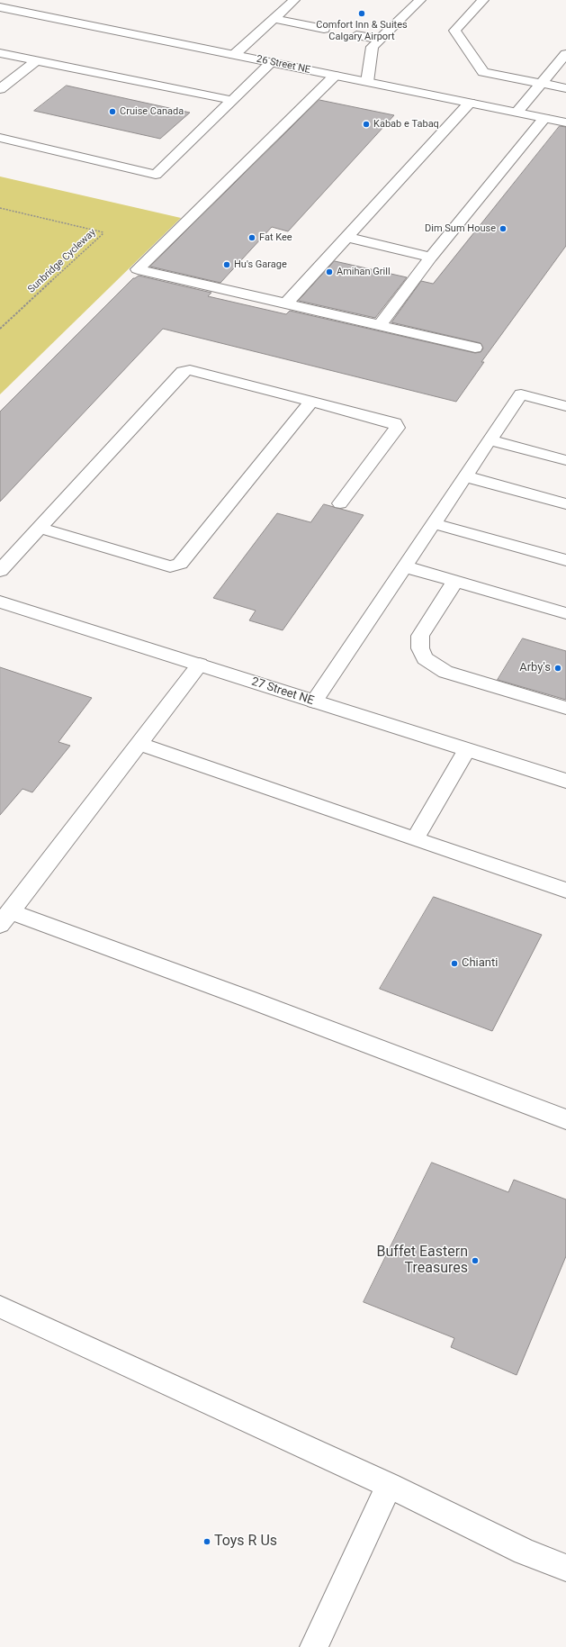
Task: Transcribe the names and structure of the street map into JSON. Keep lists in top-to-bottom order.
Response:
{
  "streets": {
    "street": ["26 Street NE", "27 Street NE"],
    "path": ["Sunbridge Cycleway"]
  },
  "places": [
    "Comfort Inn & Suites Calgary Airport",
    "Cruise Canada",
    "Kabab e Tabaq",
    "Dim Sum House",
    "Fat Kee",
    "Hu's Garage",
    "Amihan Grill",
    "Arby's",
    "Chianti",
    "Buffet Eastern Treasures",
    "Toys R Us"
  ]
}
